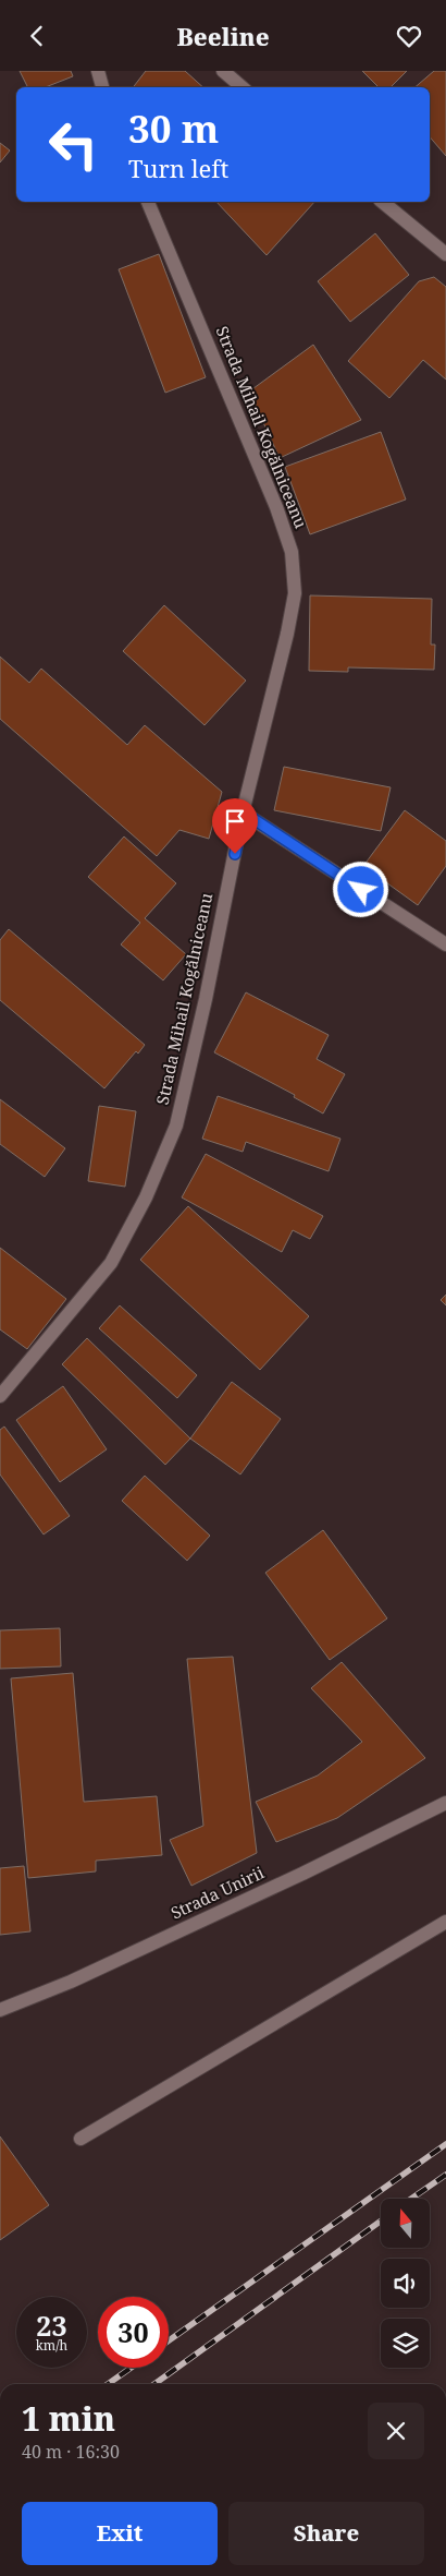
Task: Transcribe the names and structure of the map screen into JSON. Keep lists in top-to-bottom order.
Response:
{
  "streets": {
    "street": ["Strada Mihail Kogălniceanu", "Strada Unirii"]
  },
  "north": "top",
  "page": {
    "header": "Beeline",
    "turn": ["30 m", "Turn left"],
    "speed": "23 km/h",
    "limit": "30",
    "heading": ["1 min", "40 m · 16:30"],
    "buttons": ["Exit", "Share"]
  }
}
